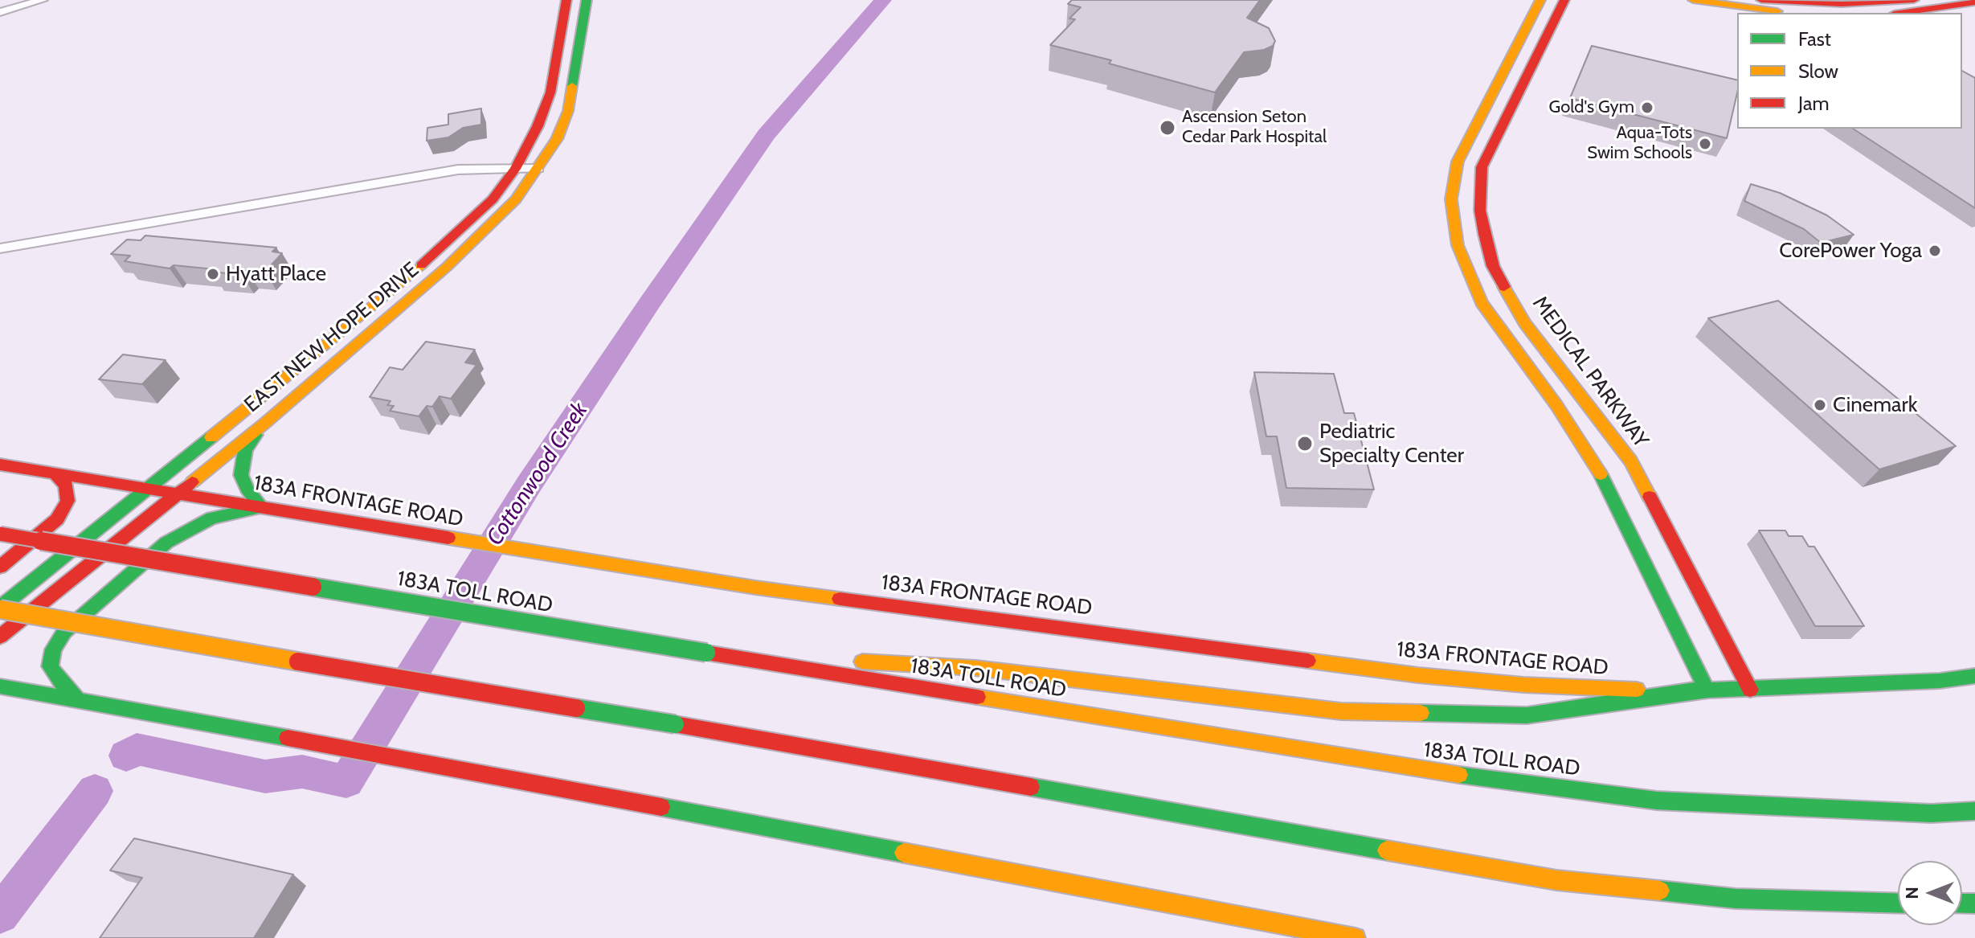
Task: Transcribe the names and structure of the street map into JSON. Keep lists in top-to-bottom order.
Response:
{
  "streets": {
    "main road": [
      "EAST NEW HOPE DRIVE",
      "MEDICAL PARKWAY",
      "183A FRONTAGE ROAD",
      "183A TOLL ROAD"
    ]
  },
  "crossings": [
    ["EAST NEW HOPE DRIVE", "183A FRONTAGE ROAD"],
    ["MEDICAL PARKWAY", "183A FRONTAGE ROAD"]
  ],
  "water": ["Cottonwood Creek"],
  "places": [
    "Gold's Gym",
    "Ascension Seton Cedar Park Hospital",
    "Aqua-Tots Swim Schools",
    "CorePower Yoga",
    "Hyatt Place",
    "Cinemark",
    "Pediatric Specialty Center"
  ],
  "legend": ["Fast", "Slow", "Jam"],
  "north": "left"
}
